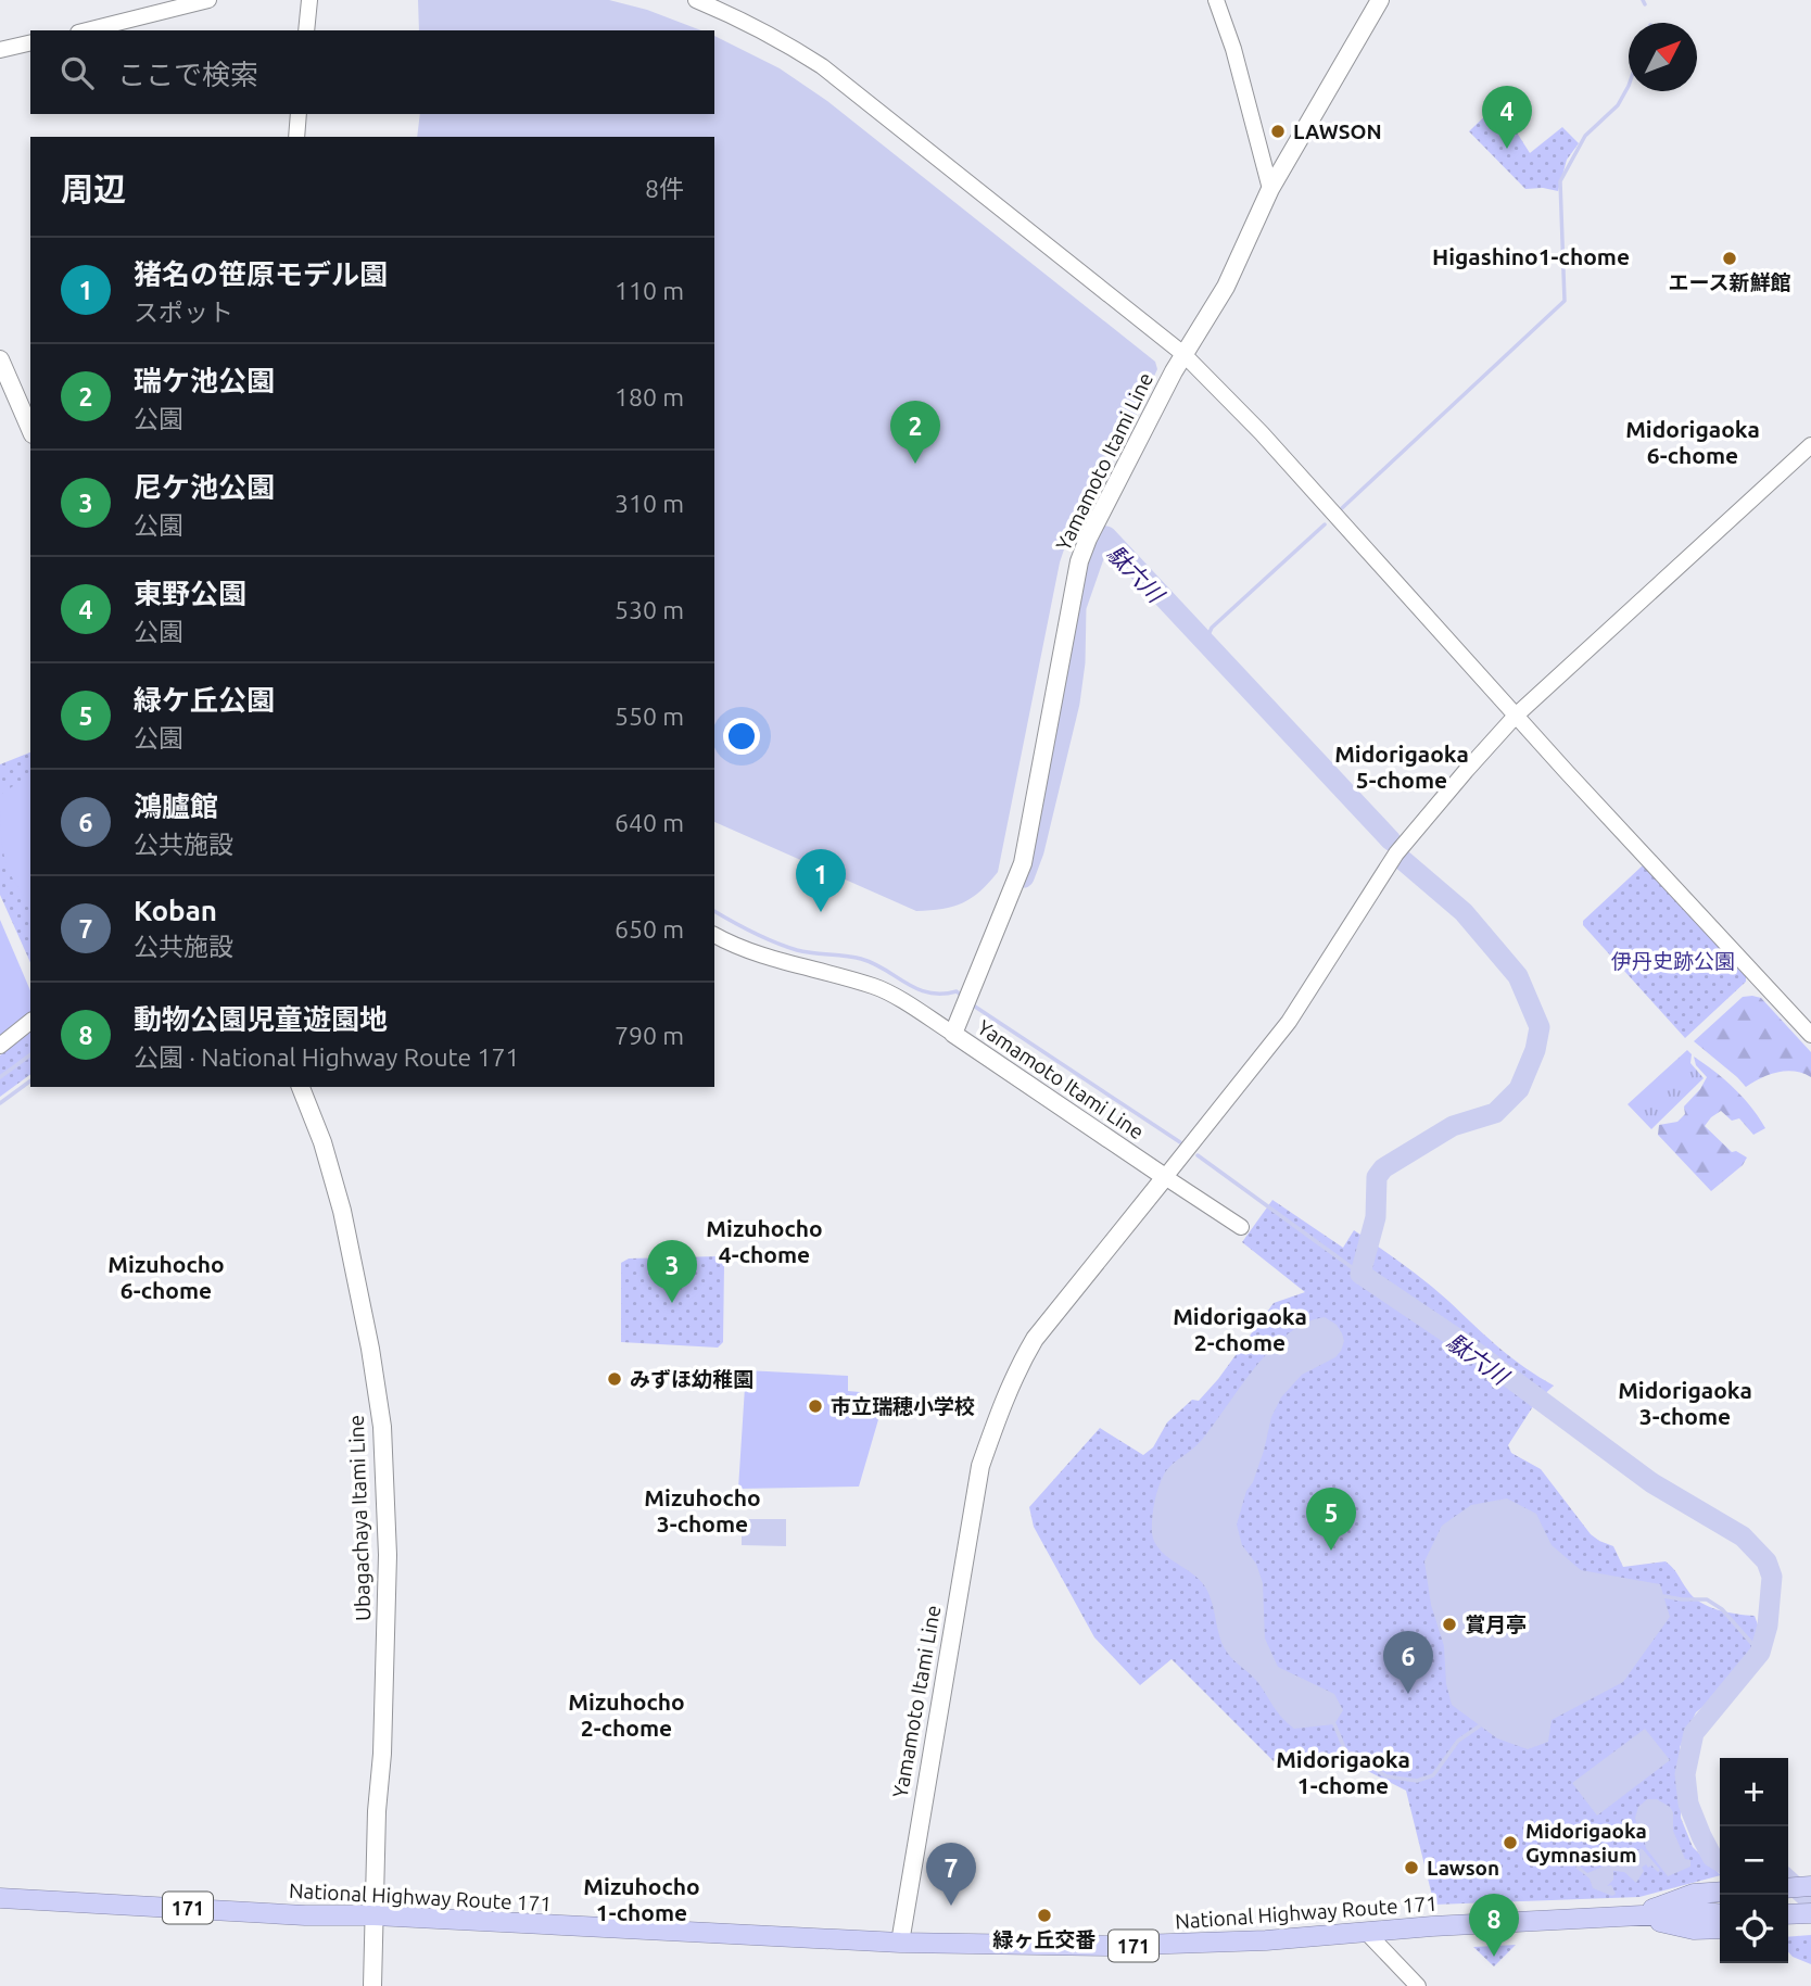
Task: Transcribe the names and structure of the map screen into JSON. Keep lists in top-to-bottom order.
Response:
{
  "streets": {
    "highway": ["National Highway Route 171", "171"],
    "main road": ["Yamamoto Itami Line", "Ubagachaya Itami Line"]
  },
  "crossings": [
    ["Yamamoto Itami Line", "National Highway Route 171"],
    ["Ubagachaya Itami Line", "National Highway Route 171"],
    ["National Highway Route 171", "171"]
  ],
  "districts": [
    "Higashino1-chome",
    "Midorigaoka 6-chome",
    "Midorigaoka 5-chome",
    "Mizuhocho 4-chome",
    "Mizuhocho 6-chome",
    "Midorigaoka 2-chome",
    "Midorigaoka 3-chome",
    "Mizuhocho 3-chome",
    "Mizuhocho 2-chome",
    "Midorigaoka 1-chome",
    "Mizuhocho 1-chome"
  ],
  "water": ["駄六川"],
  "parks": ["伊丹史跡公園"],
  "places": [
    "LAWSON",
    "エース新鮮館",
    "みずほ幼稚園",
    "市立瑞穂小学校",
    "賞月亭",
    "Midorigaoka Gymnasium",
    "Lawson",
    "緑ヶ丘交番"
  ],
  "north": "top right",
  "page": {
    "search": "ここで検索",
    "pins": [
      "4",
      "2",
      "1",
      "3",
      "5",
      "6",
      "7",
      "8"
    ],
    "heading": ["周辺", "8件"],
    "list": [
      {
        "mark": "1",
        "name": "猪名の笹原モデル園",
        "note": "スポット",
        "value": "110 m"
      },
      {
        "mark": "2",
        "name": "瑞ケ池公園",
        "note": "公園",
        "value": "180 m"
      },
      {
        "mark": "3",
        "name": "尼ケ池公園",
        "note": "公園",
        "value": "310 m"
      },
      {
        "mark": "4",
        "name": "東野公園",
        "note": "公園",
        "value": "530 m"
      },
      {
        "mark": "5",
        "name": "緑ケ丘公園",
        "note": "公園",
        "value": "550 m"
      },
      {
        "mark": "6",
        "name": "鴻臚館",
        "note": "公共施設",
        "value": "640 m"
      },
      {
        "mark": "7",
        "name": "Koban",
        "note": "公共施設",
        "value": "650 m"
      },
      {
        "mark": "8",
        "name": "動物公園児童遊園地",
        "note": "公園 · National Highway Route 171",
        "value": "790 m"
      }
    ],
    "map_buttons": ["+", "−"]
  }
}
